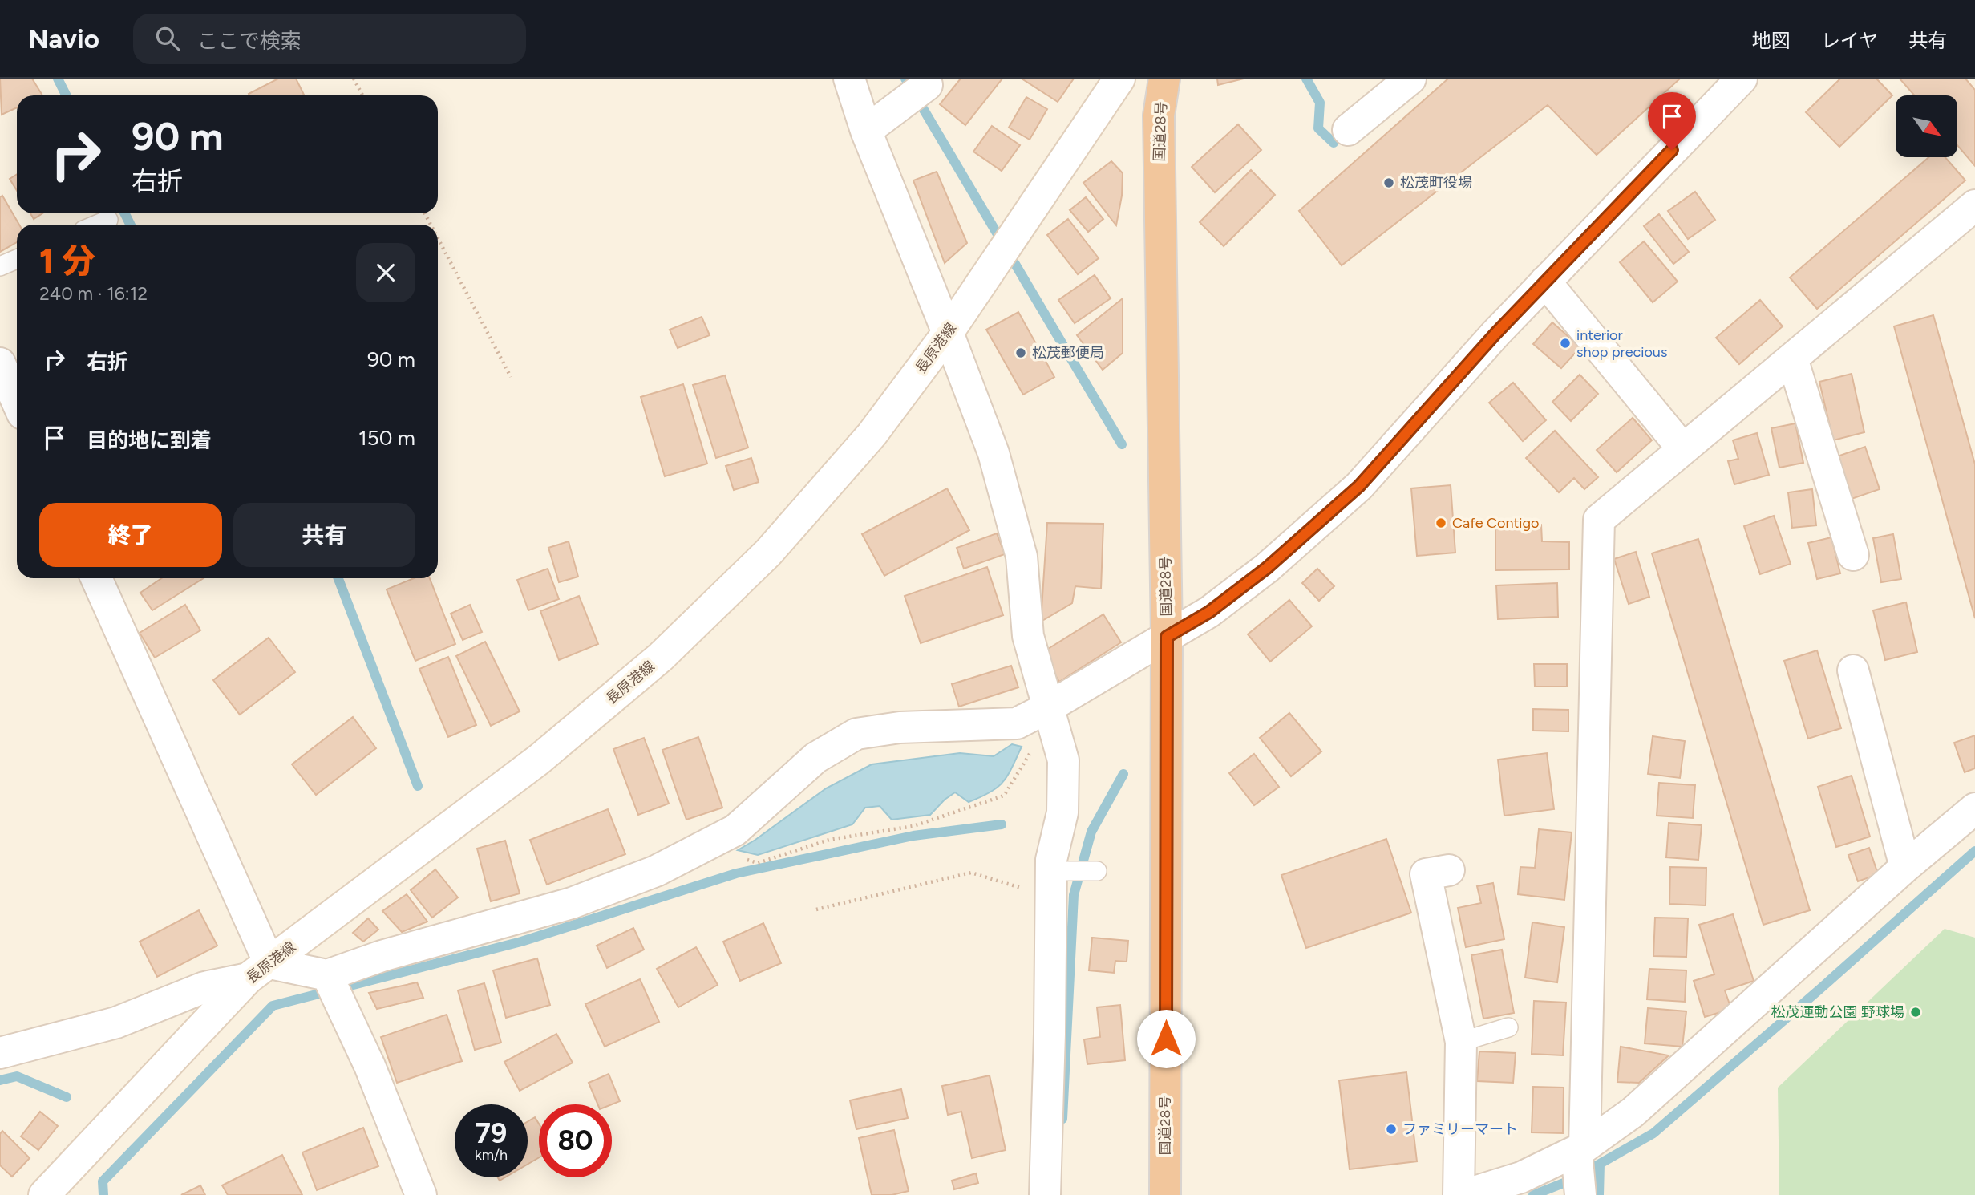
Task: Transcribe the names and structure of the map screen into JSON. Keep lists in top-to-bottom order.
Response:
{
  "streets": {
    "highway": ["国道28号"],
    "street": ["長原港線"]
  },
  "places": [
    "松茂町役場",
    "interior shop precious",
    "松茂郵便局",
    "Cafe Contigo",
    "松茂運動公園 野球場",
    "ファミリーマート"
  ],
  "north": "bottom right",
  "page": {
    "header": "Navio",
    "search": "ここで検索",
    "nav": ["地図", "レイヤ", "共有"],
    "turn": ["90 m", "右折"],
    "heading": ["1 分", "240 m · 16:12"],
    "list": [
      {
        "name": "右折",
        "value": "90 m"
      },
      {
        "name": "目的地に到着",
        "value": "150 m"
      }
    ],
    "buttons": ["終了", "共有"],
    "speed": "79 km/h",
    "limit": "80"
  }
}
